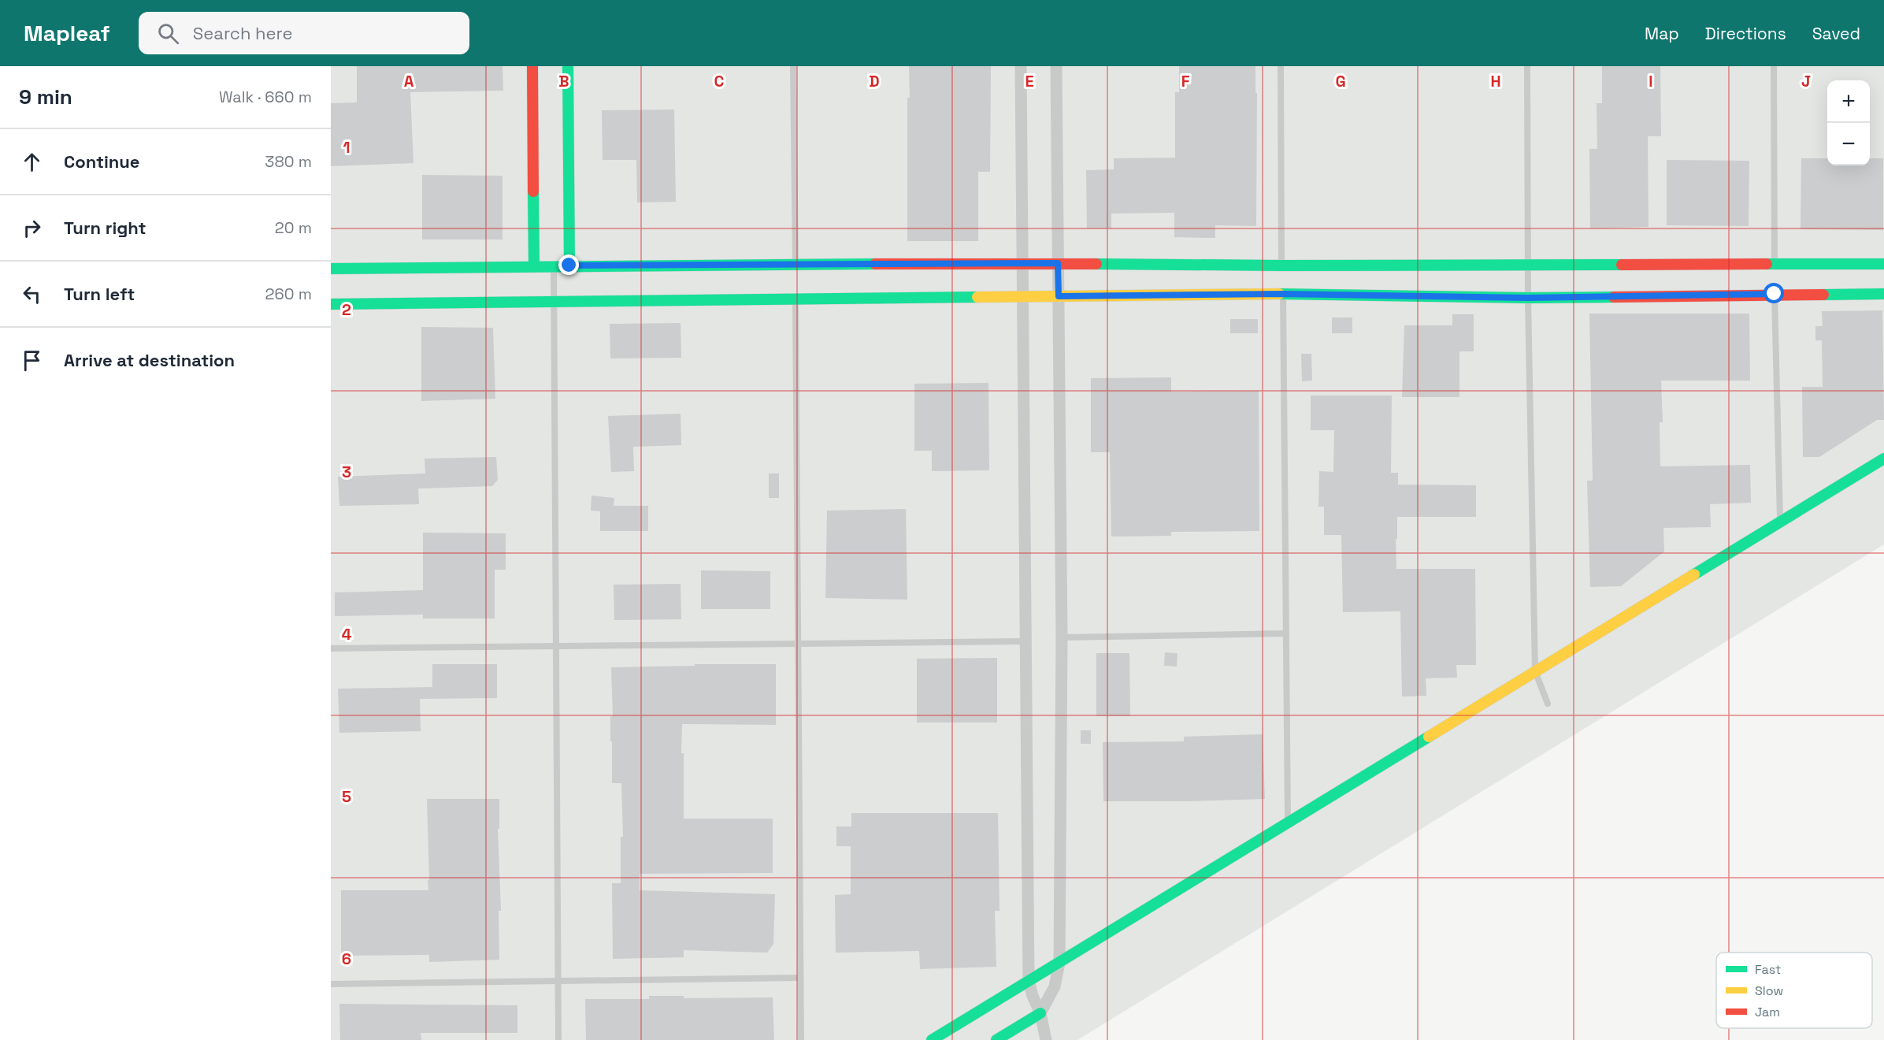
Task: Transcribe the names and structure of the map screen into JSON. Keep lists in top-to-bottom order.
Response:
{
  "legend": ["Fast", "Slow", "Jam"],
  "page": {
    "header": "Mapleaf",
    "search": "Search here",
    "nav": ["Map", "Directions", "Saved"],
    "heading": ["9 min", "Walk · 660 m"],
    "map_buttons": ["+", "−"],
    "list": [
      ["Continue", "380 m"],
      ["Turn right", "20 m"],
      ["Turn left", "260 m"],
      "Arrive at destination"
    ]
  },
  "grid": {
    "columns": [
      "A",
      "B",
      "C",
      "D",
      "E",
      "F",
      "G",
      "H",
      "I",
      "J"
    ],
    "rows": [
      "1",
      "2",
      "3",
      "4",
      "5",
      "6"
    ]
  }
}
